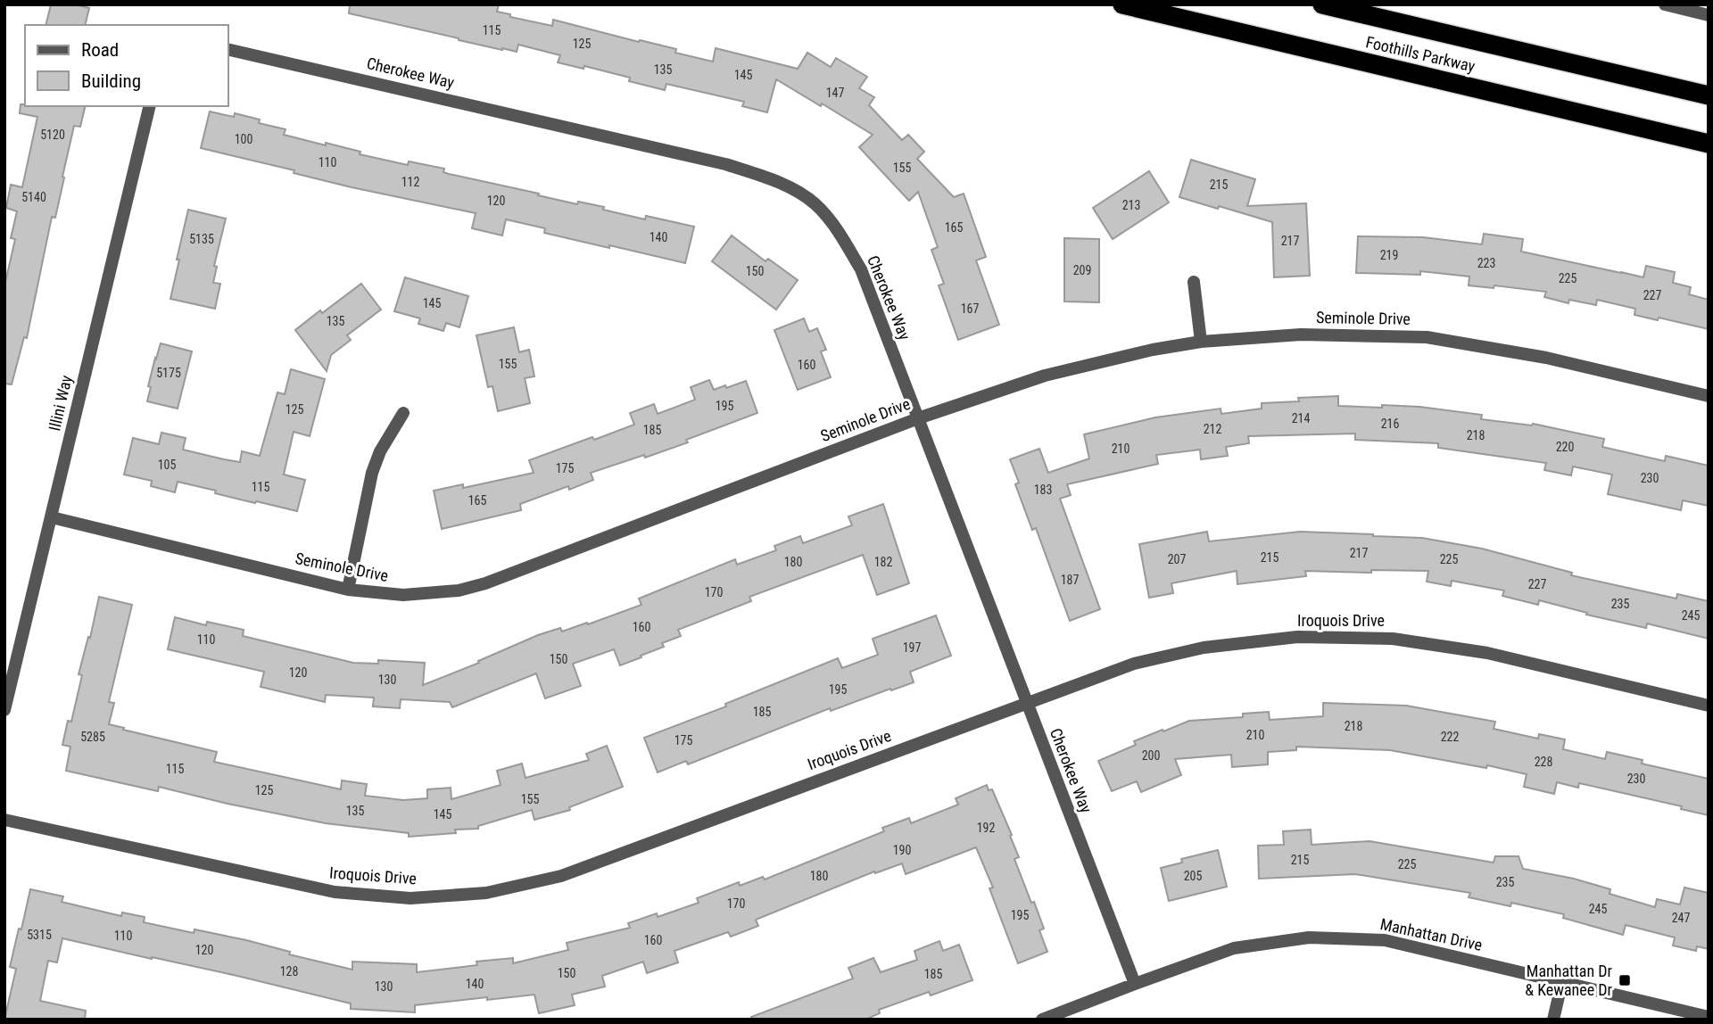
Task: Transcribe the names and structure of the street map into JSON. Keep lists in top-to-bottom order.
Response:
{
  "streets": {
    "highway": ["Foothills Parkway"],
    "street": [
      "Cherokee Way",
      "Seminole Drive",
      "Illini Way",
      "Iroquois Drive",
      "Manhattan Drive"
    ]
  },
  "crossings": [
    ["Cherokee Way", "Seminole Drive"],
    ["Cherokee Way", "Iroquois Drive"],
    ["Cherokee Way", "Manhattan Drive"],
    ["Seminole Drive", "Illini Way"]
  ],
  "places": {
    "transit": ["Manhattan Dr & Kewanee Dr"]
  },
  "house_numbers": [
    "115",
    "125",
    "135",
    "145",
    "147",
    "5120",
    "100",
    "110",
    "155",
    "112",
    "215",
    "5140",
    "120",
    "213",
    "165",
    "140",
    "5135",
    "217",
    "219",
    "223",
    "209",
    "150",
    "225",
    "227",
    "145",
    "167",
    "135",
    "155",
    "160",
    "5175",
    "195",
    "125",
    "214",
    "216",
    "212",
    "185",
    "218",
    "220",
    "210",
    "105",
    "175",
    "230",
    "115",
    "183",
    "165",
    "217",
    "215",
    "207",
    "225",
    "180",
    "182",
    "187",
    "227",
    "170",
    "235",
    "245",
    "160",
    "110",
    "197",
    "150",
    "120",
    "130",
    "195",
    "185",
    "218",
    "210",
    "5285",
    "222",
    "175",
    "200",
    "228",
    "115",
    "230",
    "125",
    "155",
    "135",
    "145",
    "192",
    "190",
    "215",
    "225",
    "180",
    "205",
    "235",
    "170",
    "245",
    "195",
    "247",
    "5315",
    "110",
    "160",
    "120",
    "128",
    "150",
    "185",
    "140",
    "130"
  ],
  "legend": ["Road", "Building"]
}
